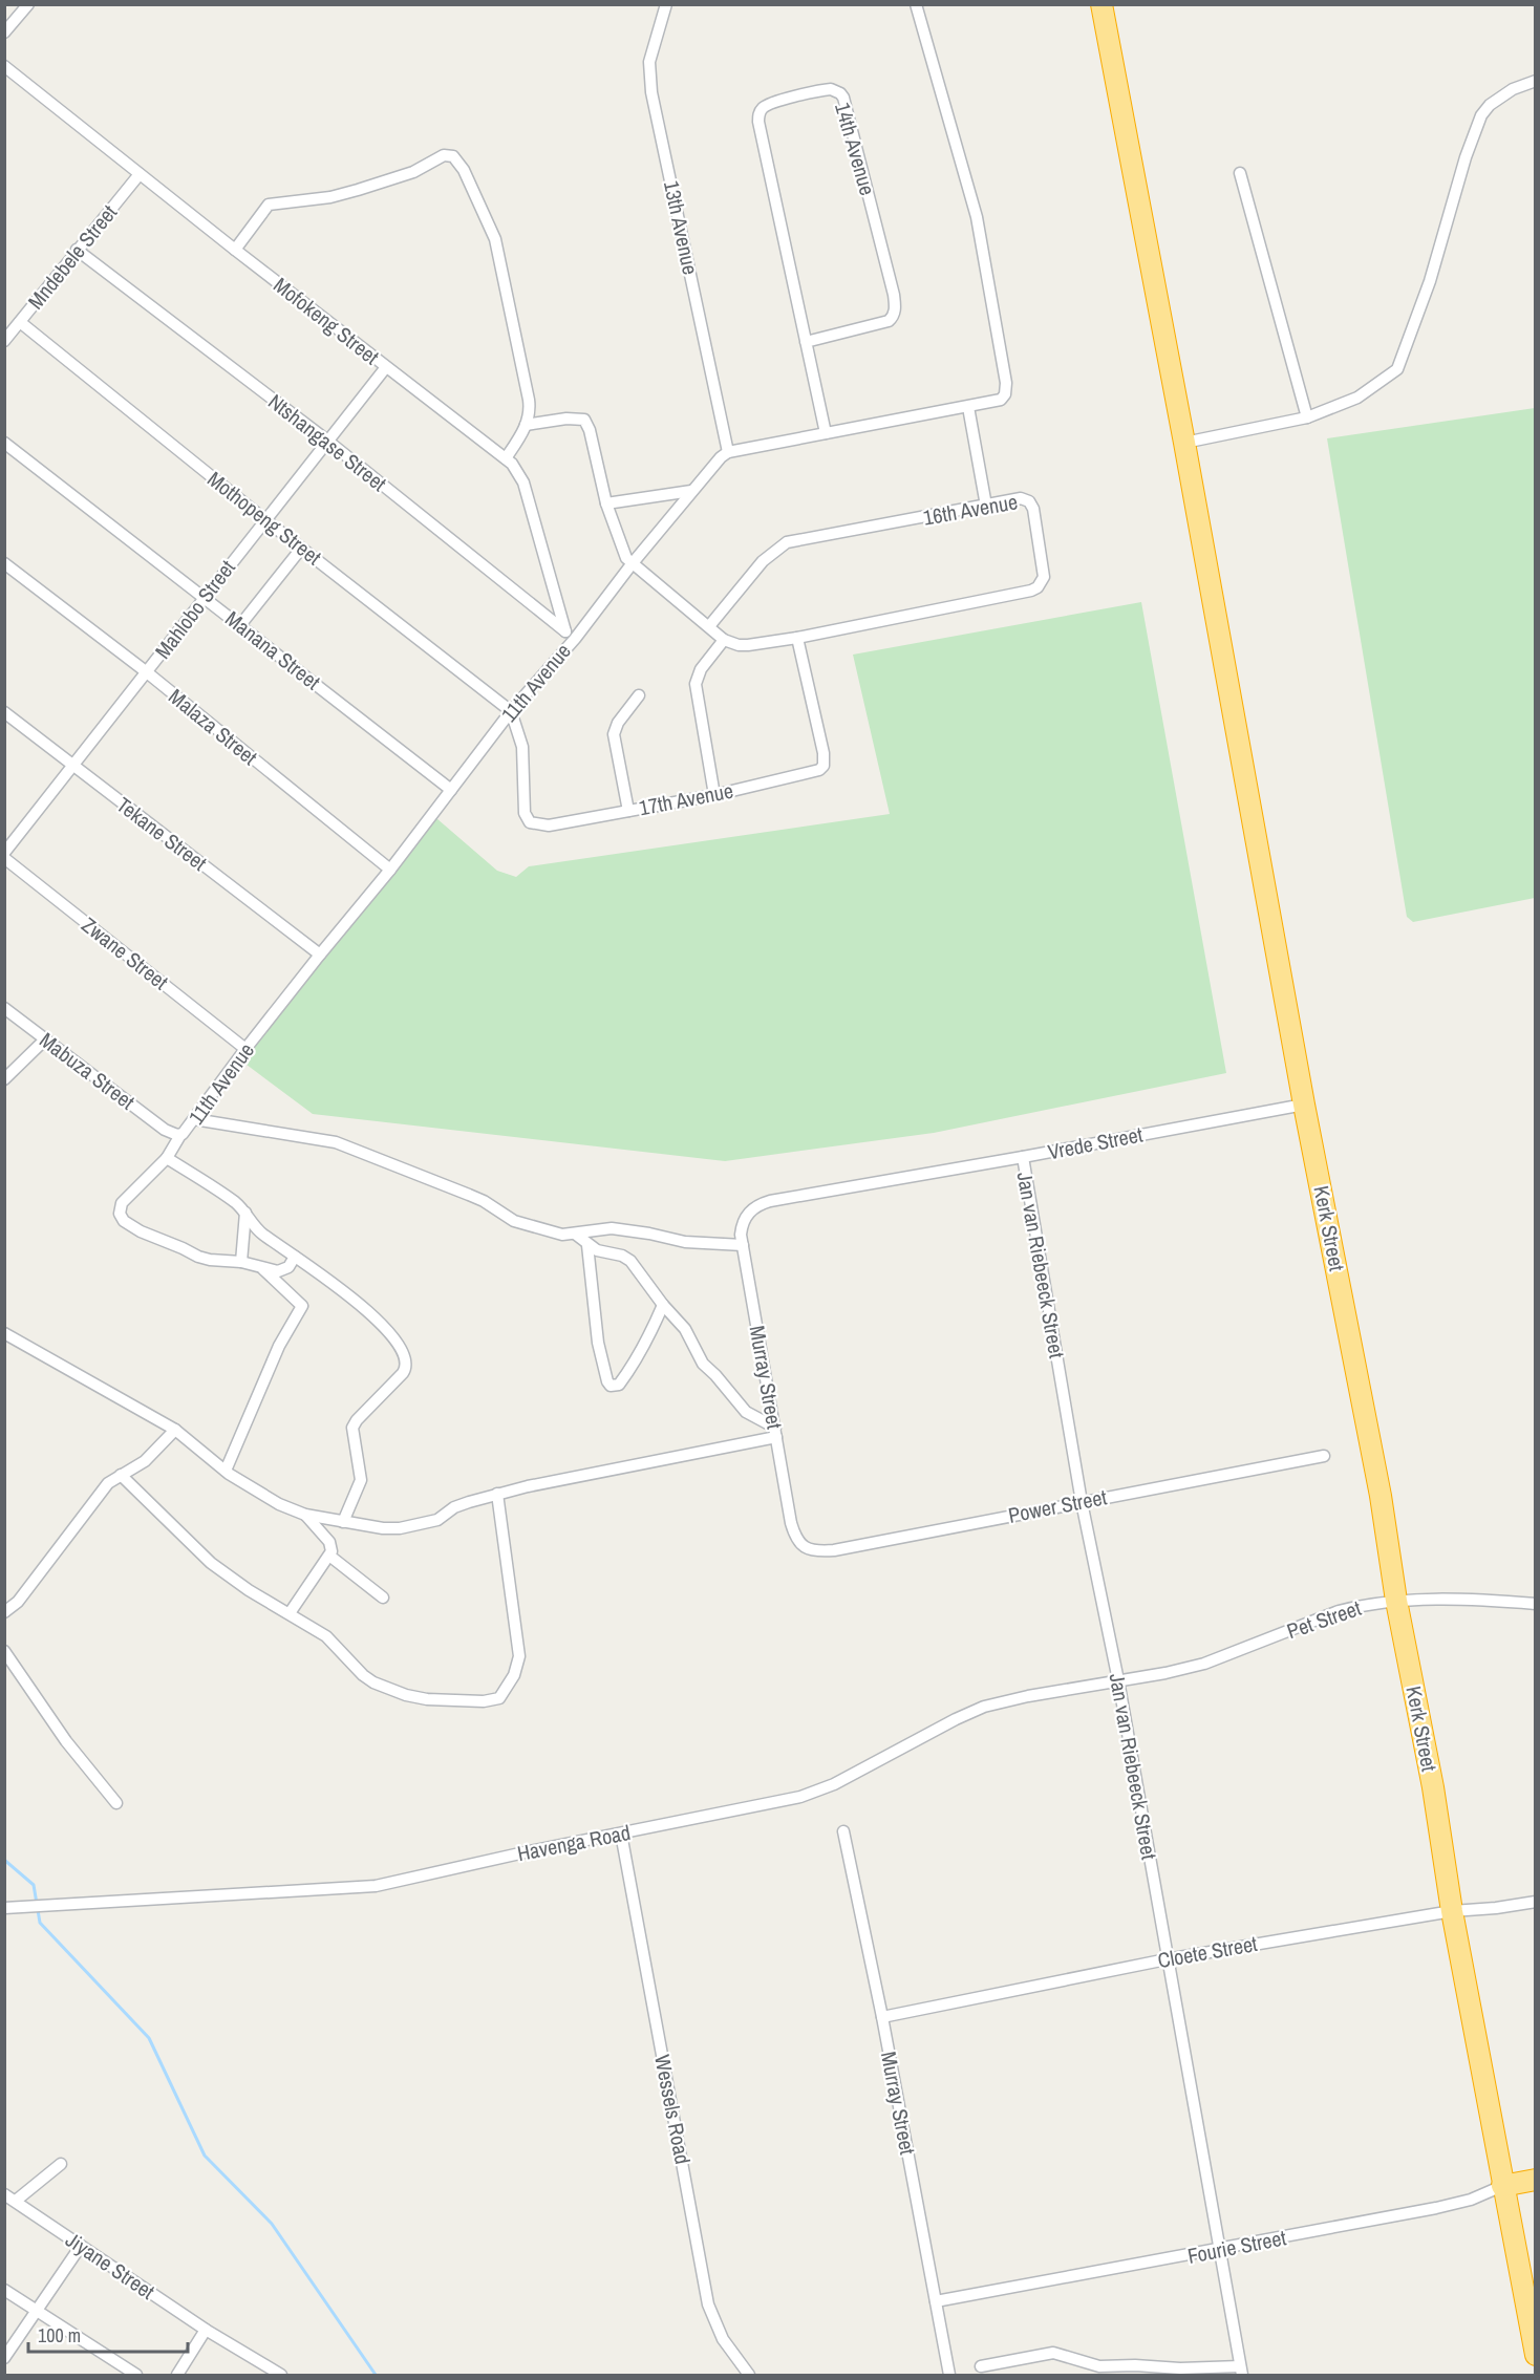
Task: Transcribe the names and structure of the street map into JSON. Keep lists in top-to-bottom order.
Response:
{
  "streets": {
    "highway": ["Kerk Street", "Fourie Street"],
    "street": [
      "14th Avenue",
      "13th Avenue",
      "Mndebele Street",
      "Mofokeng Street",
      "Ntshangase Street",
      "16th Avenue",
      "Mothopeng Street",
      "Mahlobo Street",
      "Manana Street",
      "11th Avenue",
      "Malaza Street",
      "17th Avenue",
      "Tekane Street",
      "Zwane Street",
      "Mabuza Street",
      "Vrede Street",
      "Jan van Riebeeck Street",
      "Murray Street",
      "Power Street",
      "Pet Street",
      "Havenga Road",
      "Cloete Street",
      "Wessels Road",
      "Jiyane Street"
    ]
  },
  "crossings": [
    ["13th Avenue", "11th Avenue"],
    ["Mndebele Street", "Mofokeng Street"],
    ["Mndebele Street", "Ntshangase Street"],
    ["Mndebele Street", "Mothopeng Street"],
    ["Mofokeng Street", "Ntshangase Street"],
    ["Mofokeng Street", "Mahlobo Street"],
    ["Mofokeng Street", "11th Avenue"],
    ["Ntshangase Street", "Mahlobo Street"],
    ["Ntshangase Street", "11th Avenue"],
    ["16th Avenue", "17th Avenue"],
    ["Mothopeng Street", "Mahlobo Street"],
    ["Mothopeng Street", "11th Avenue"],
    ["Mothopeng Street", "17th Avenue"],
    ["Mahlobo Street", "Manana Street"],
    ["Mahlobo Street", "Malaza Street"],
    ["Mahlobo Street", "Tekane Street"],
    ["Manana Street", "11th Avenue"],
    ["11th Avenue", "Malaza Street"],
    ["11th Avenue", "17th Avenue"],
    ["11th Avenue", "Tekane Street"],
    ["11th Avenue", "Zwane Street"],
    ["11th Avenue", "Mabuza Street"],
    ["Vrede Street", "Kerk Street"],
    ["Vrede Street", "Jan van Riebeeck Street"],
    ["Vrede Street", "Murray Street"],
    ["Kerk Street", "Pet Street"],
    ["Kerk Street", "Cloete Street"],
    ["Kerk Street", "Fourie Street"],
    ["Jan van Riebeeck Street", "Power Street"],
    ["Jan van Riebeeck Street", "Pet Street"],
    ["Jan van Riebeeck Street", "Havenga Road"],
    ["Jan van Riebeeck Street", "Cloete Street"],
    ["Jan van Riebeeck Street", "Fourie Street"],
    ["Murray Street", "Power Street"],
    ["Murray Street", "Cloete Street"],
    ["Murray Street", "Fourie Street"],
    ["Pet Street", "Havenga Road"],
    ["Havenga Road", "Wessels Road"]
  ],
  "scale_bar": "100 m"
}
